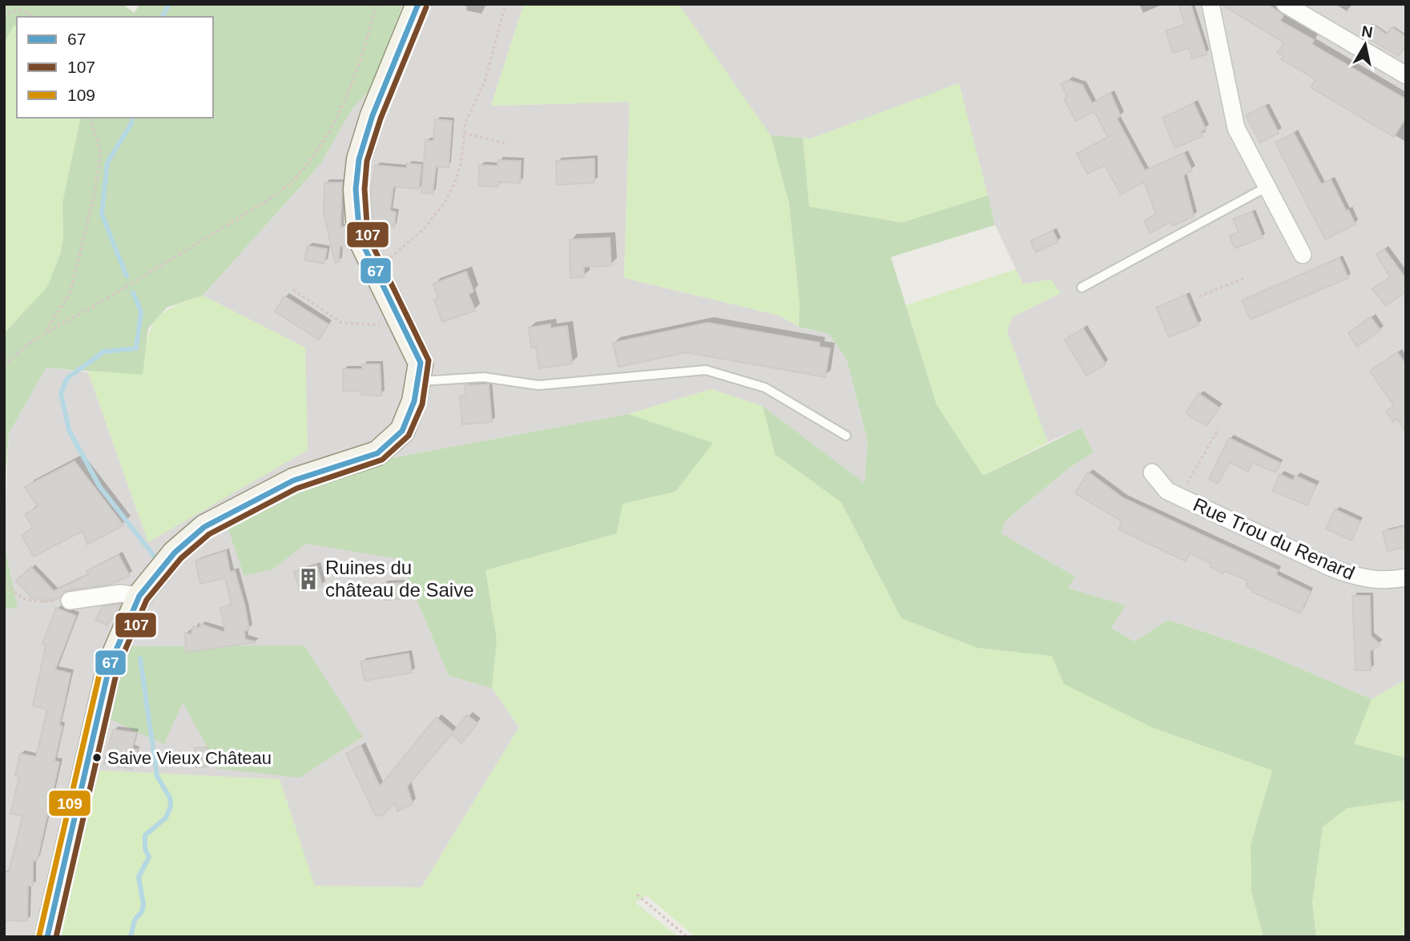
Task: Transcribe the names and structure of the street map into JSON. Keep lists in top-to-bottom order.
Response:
{
  "streets": {
    "street": ["Rue Trou du Renard"]
  },
  "places": {
    "building": ["Ruines du château de Saive"],
    "other": ["Saive Vieux Château"]
  },
  "lines": ["transit line 67", "transit line 107", "transit line 109"],
  "legend": ["67", "107", "109"],
  "north": "top"
}
